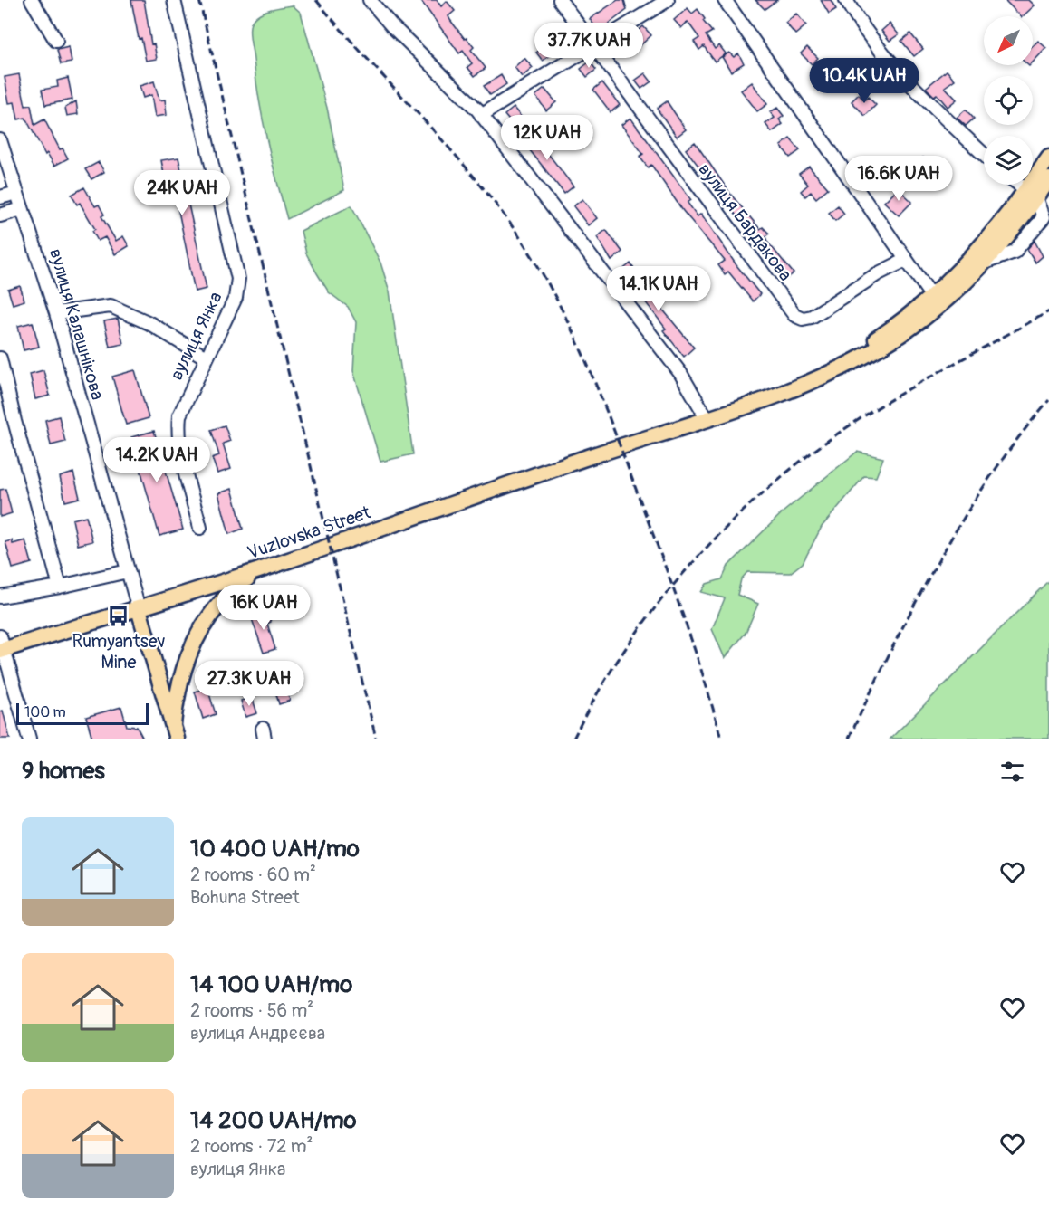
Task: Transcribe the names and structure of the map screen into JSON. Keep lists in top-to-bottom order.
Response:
{
  "streets": {
    "main road": ["вулиця Калашнікова", "Vuzlovska Street"],
    "street": ["вулиця Бардакова", "вулиця Янка"]
  },
  "crossings": [
    ["вулиця Калашнікова", "Vuzlovska Street"]
  ],
  "places": {
    "bus stop": ["Rumyantsev Mine"]
  },
  "scale_bar": "100 m",
  "north": "bottom left",
  "page": {
    "price": [
      "37.7K UAH",
      "10.4K UAH",
      "12K UAH",
      "16.6K UAH",
      "24K UAH",
      "14.1K UAH",
      "14.2K UAH",
      "16K UAH",
      "27.3K UAH"
    ],
    "scale": "100 m",
    "heading": "9 homes",
    "list": [
      {
        "name": "10 400 UAH/mo",
        "note": "2 rooms · 60 m² · Bohuna Street"
      },
      {
        "name": "14 100 UAH/mo",
        "note": "2 rooms · 56 m² · вулиця Андрєєва"
      },
      {
        "name": "14 200 UAH/mo",
        "note": "2 rooms · 72 m² · вулиця Янка"
      }
    ]
  }
}
